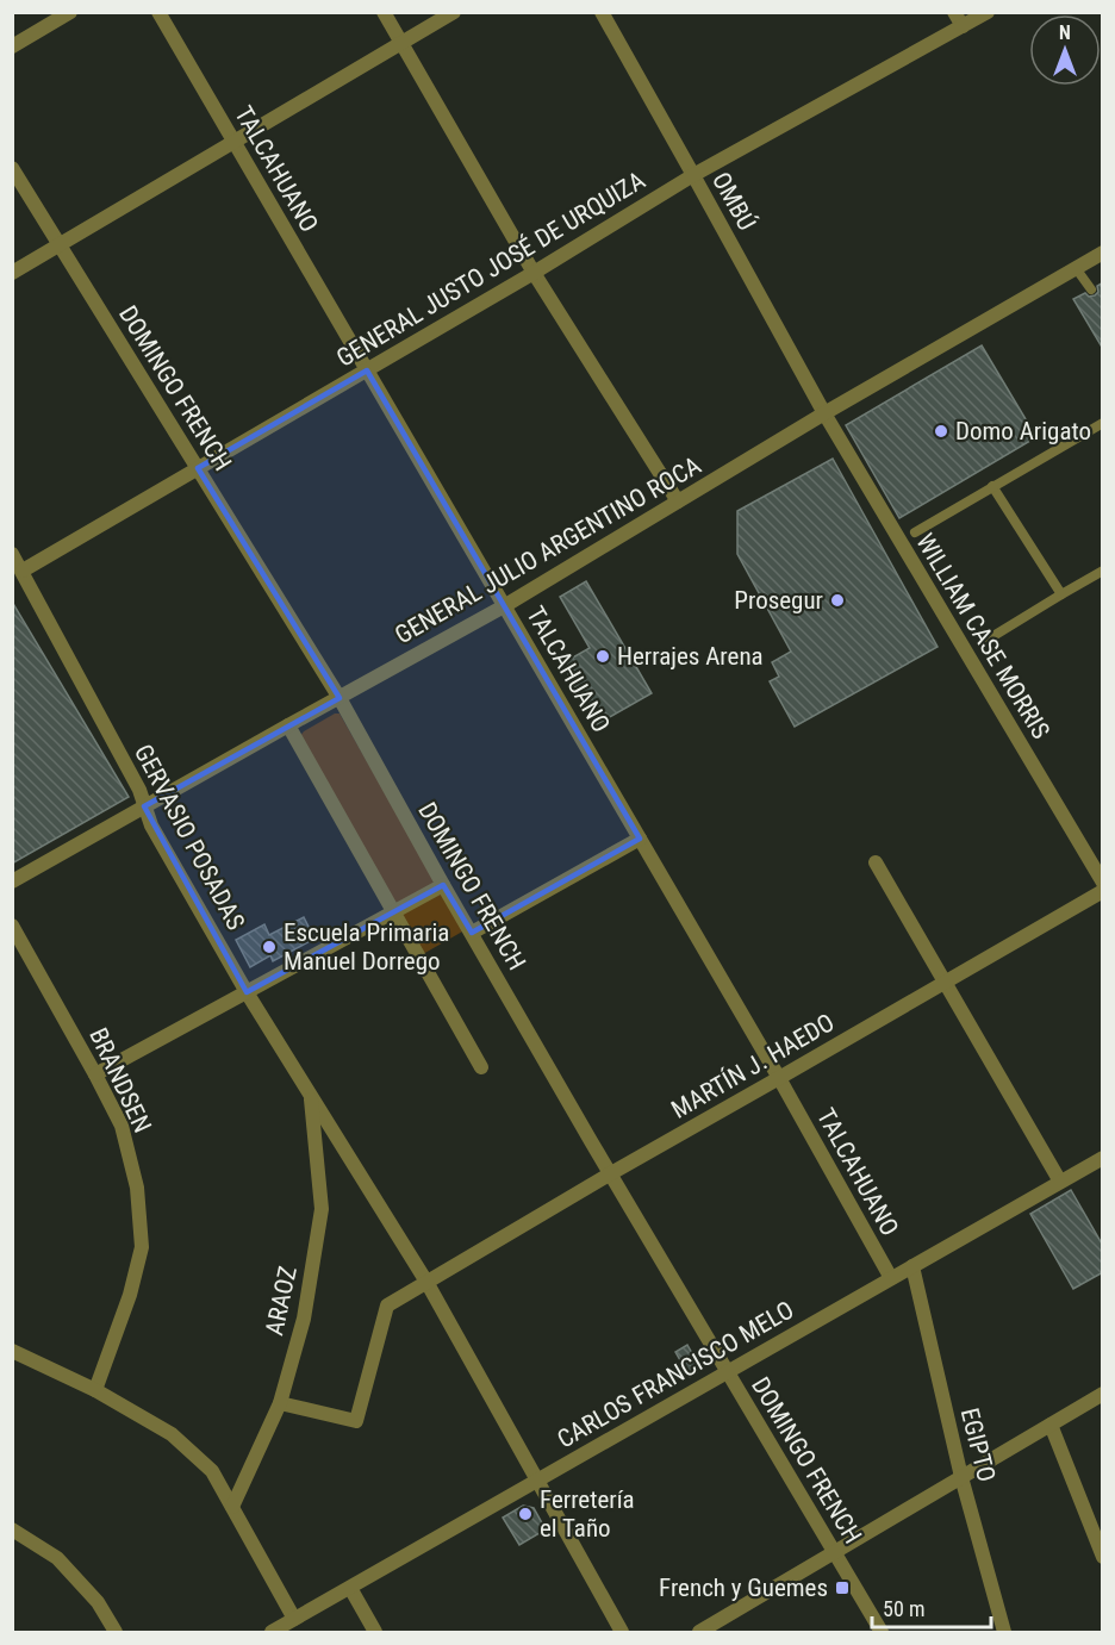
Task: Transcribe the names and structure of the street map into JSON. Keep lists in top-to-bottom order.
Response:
{
  "streets": {
    "street": [
      "TALCAHUANO",
      "OMBÚ",
      "GENERAL JUSTO JOSÉ DE URQUIZA",
      "DOMINGO FRENCH",
      "GENERAL JULIO ARGENTINO ROCA",
      "WILLIAM CASE MORRIS",
      "GERVASIO POSADAS",
      "MARTÍN J. HAEDO",
      "BRANDSEN",
      "ARAOZ",
      "CARLOS FRANCISCO MELO",
      "EGIPTO"
    ]
  },
  "crossings": [
    ["TALCAHUANO", "GENERAL JUSTO JOSÉ DE URQUIZA"],
    ["TALCAHUANO", "GENERAL JULIO ARGENTINO ROCA"],
    ["TALCAHUANO", "MARTÍN J. HAEDO"],
    ["TALCAHUANO", "CARLOS FRANCISCO MELO"],
    ["OMBÚ", "GENERAL JUSTO JOSÉ DE URQUIZA"],
    ["OMBÚ", "GENERAL JULIO ARGENTINO ROCA"],
    ["OMBÚ", "WILLIAM CASE MORRIS"],
    ["GENERAL JUSTO JOSÉ DE URQUIZA", "DOMINGO FRENCH"],
    ["GENERAL JUSTO JOSÉ DE URQUIZA", "GERVASIO POSADAS"],
    ["DOMINGO FRENCH", "GENERAL JULIO ARGENTINO ROCA"],
    ["DOMINGO FRENCH", "MARTÍN J. HAEDO"],
    ["DOMINGO FRENCH", "CARLOS FRANCISCO MELO"],
    ["GENERAL JULIO ARGENTINO ROCA", "WILLIAM CASE MORRIS"],
    ["GENERAL JULIO ARGENTINO ROCA", "GERVASIO POSADAS"],
    ["GERVASIO POSADAS", "MARTÍN J. HAEDO"],
    ["GERVASIO POSADAS", "ARAOZ"],
    ["GERVASIO POSADAS", "CARLOS FRANCISCO MELO"],
    ["CARLOS FRANCISCO MELO", "EGIPTO"]
  ],
  "places": {
    "other": [
      "Domo Arigato",
      "Prosegur",
      "Herrajes Arena",
      "Escuela Primaria Manuel Dorrego",
      "Ferretería el Taño"
    ],
    "transit": ["French y Guemes"]
  },
  "scale_bar": "50 m",
  "north": "top"
}
